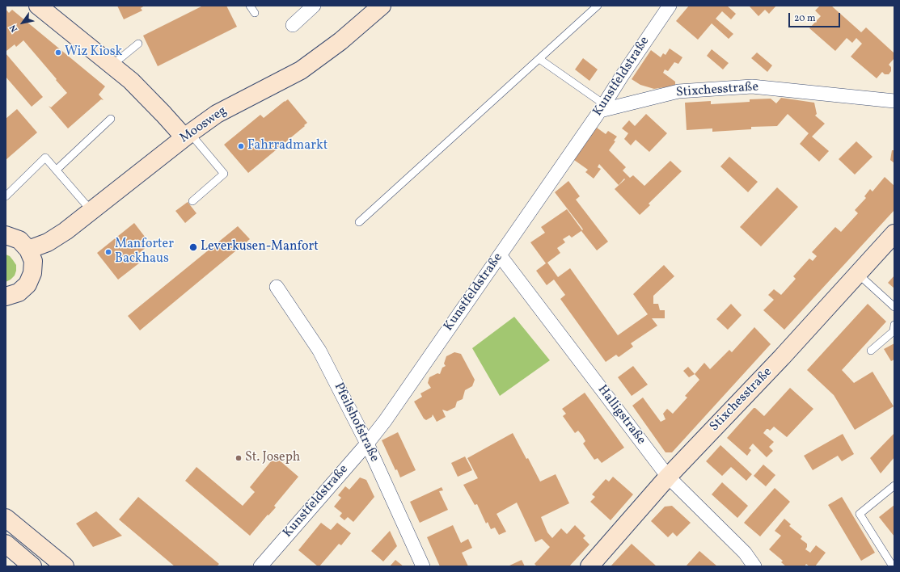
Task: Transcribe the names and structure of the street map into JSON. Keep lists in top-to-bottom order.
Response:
{
  "streets": {
    "street": [
      "Kunstfeldstraße",
      "Stixchesstraße",
      "Moosweg",
      "Halligstraße",
      "Pfeilshofstraße"
    ]
  },
  "crossings": [
    ["Kunstfeldstraße", "Stixchesstraße"],
    ["Kunstfeldstraße", "Halligstraße"],
    ["Kunstfeldstraße", "Pfeilshofstraße"],
    ["Stixchesstraße", "Halligstraße"]
  ],
  "places": [
    "Wiz Kiosk",
    "Fahrradmarkt",
    "Leverkusen-Manfort",
    "Manforter Backhaus",
    "St. Joseph"
  ],
  "scale_bar": "20 m",
  "north": "bottom left"
}
